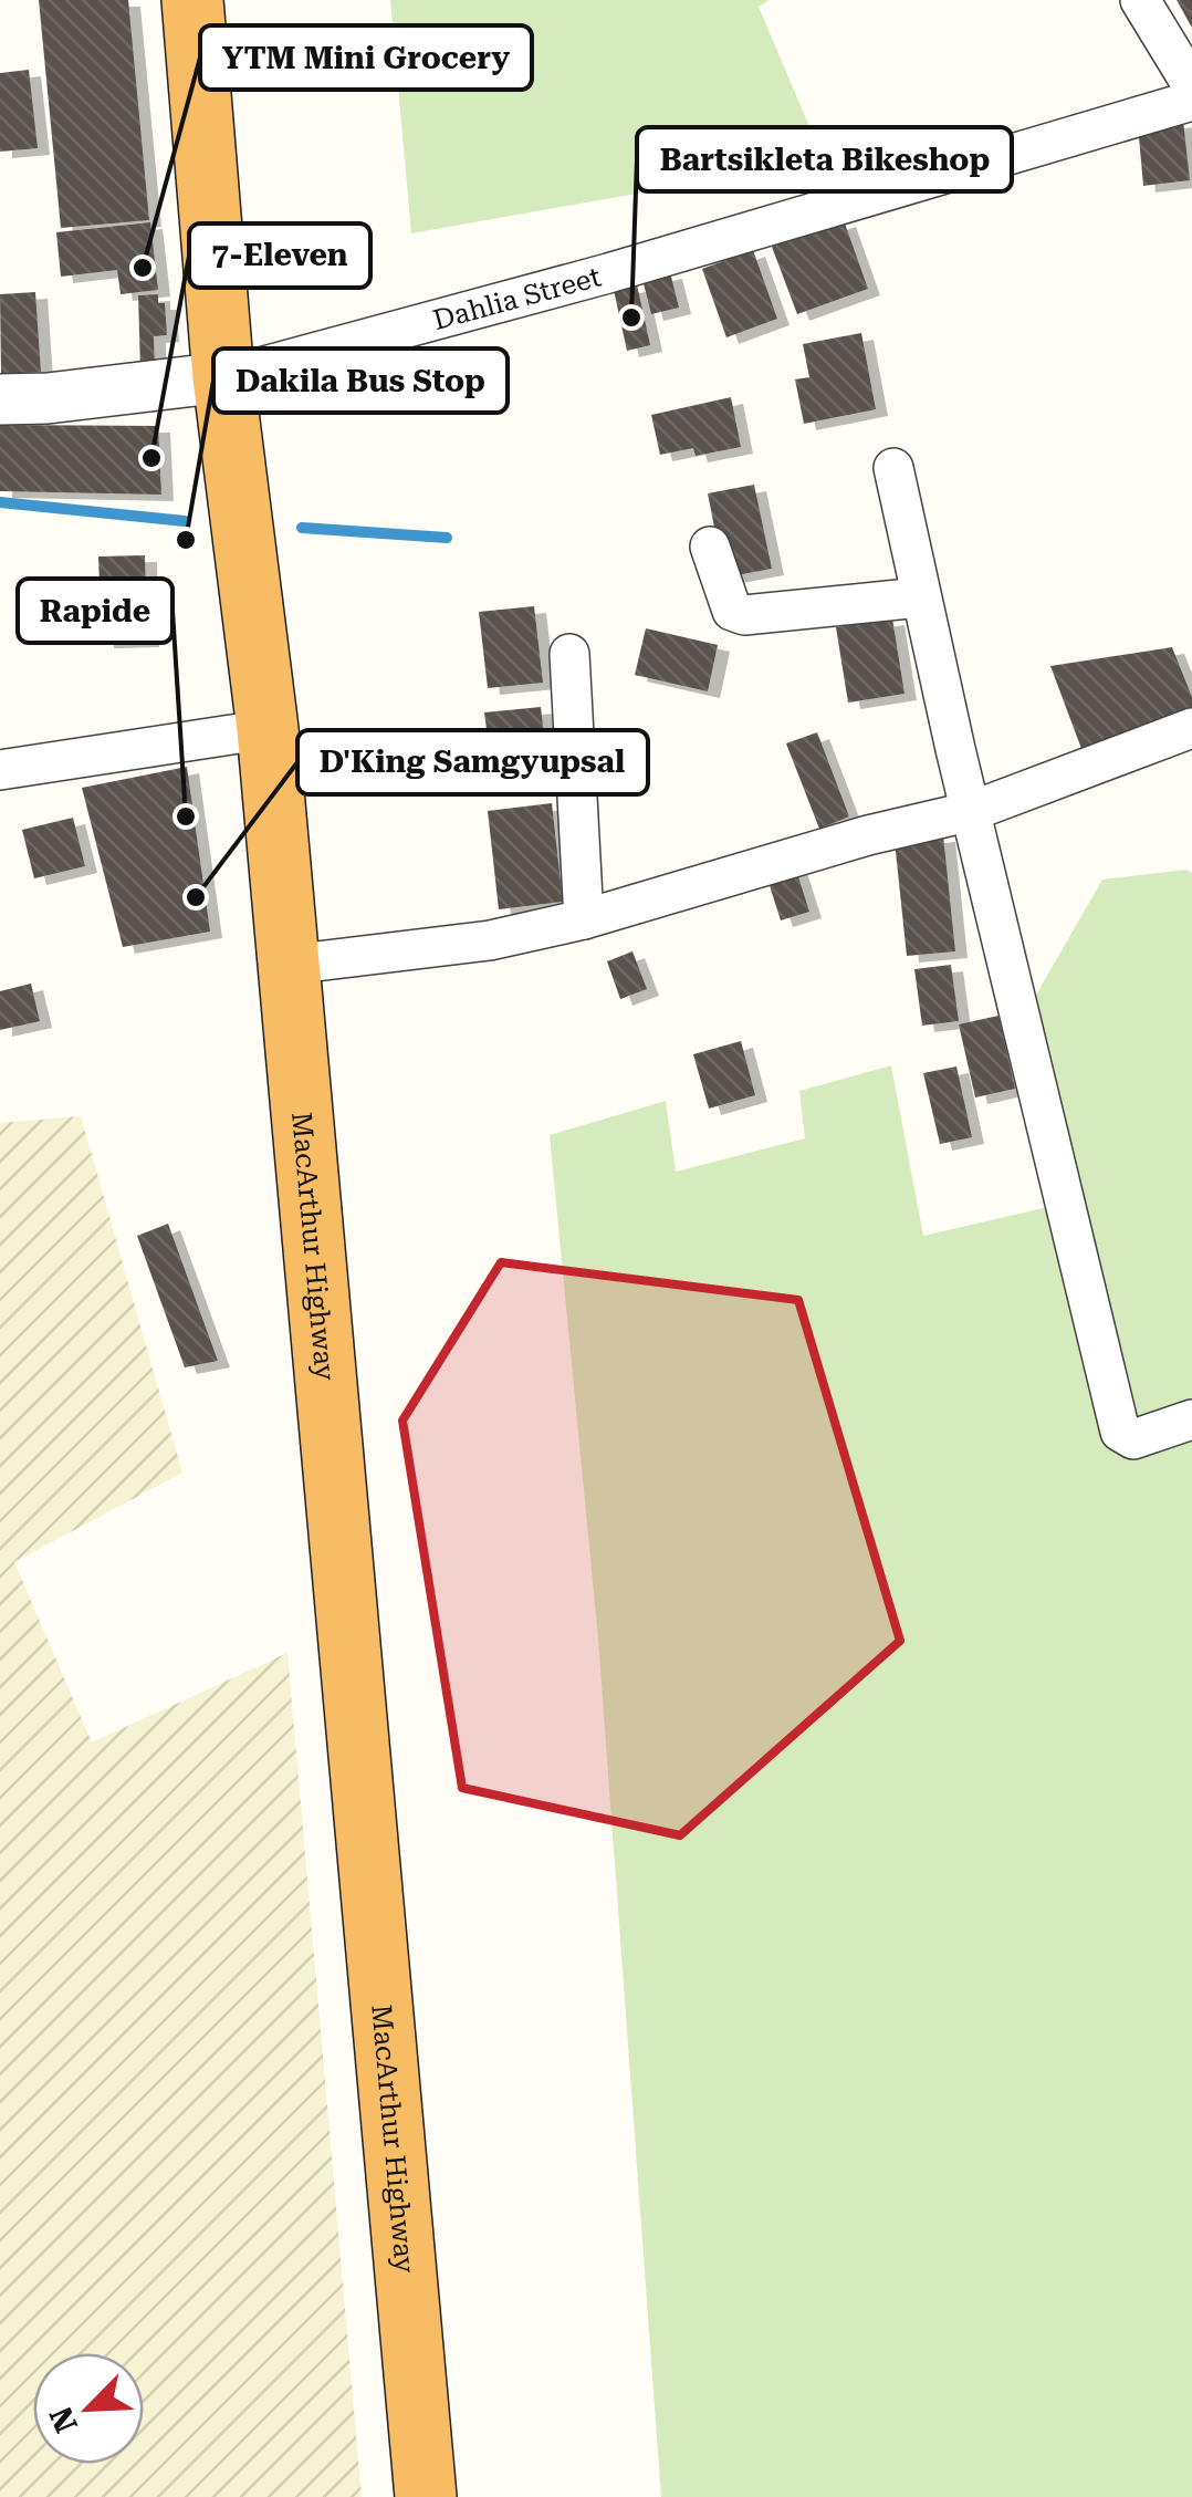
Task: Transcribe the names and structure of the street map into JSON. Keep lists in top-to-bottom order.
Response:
{
  "streets": {
    "highway": ["MacArthur Highway"],
    "street": ["Dahlia Street"]
  },
  "crossings": [
    ["Dahlia Street", "MacArthur Highway"]
  ],
  "places": [
    "YTM Mini Grocery",
    "Bartsikleta Bikeshop",
    "7-Eleven",
    "Dakila Bus Stop",
    "Rapide",
    "D'King Samgyupsal"
  ],
  "north": "bottom left"
}
